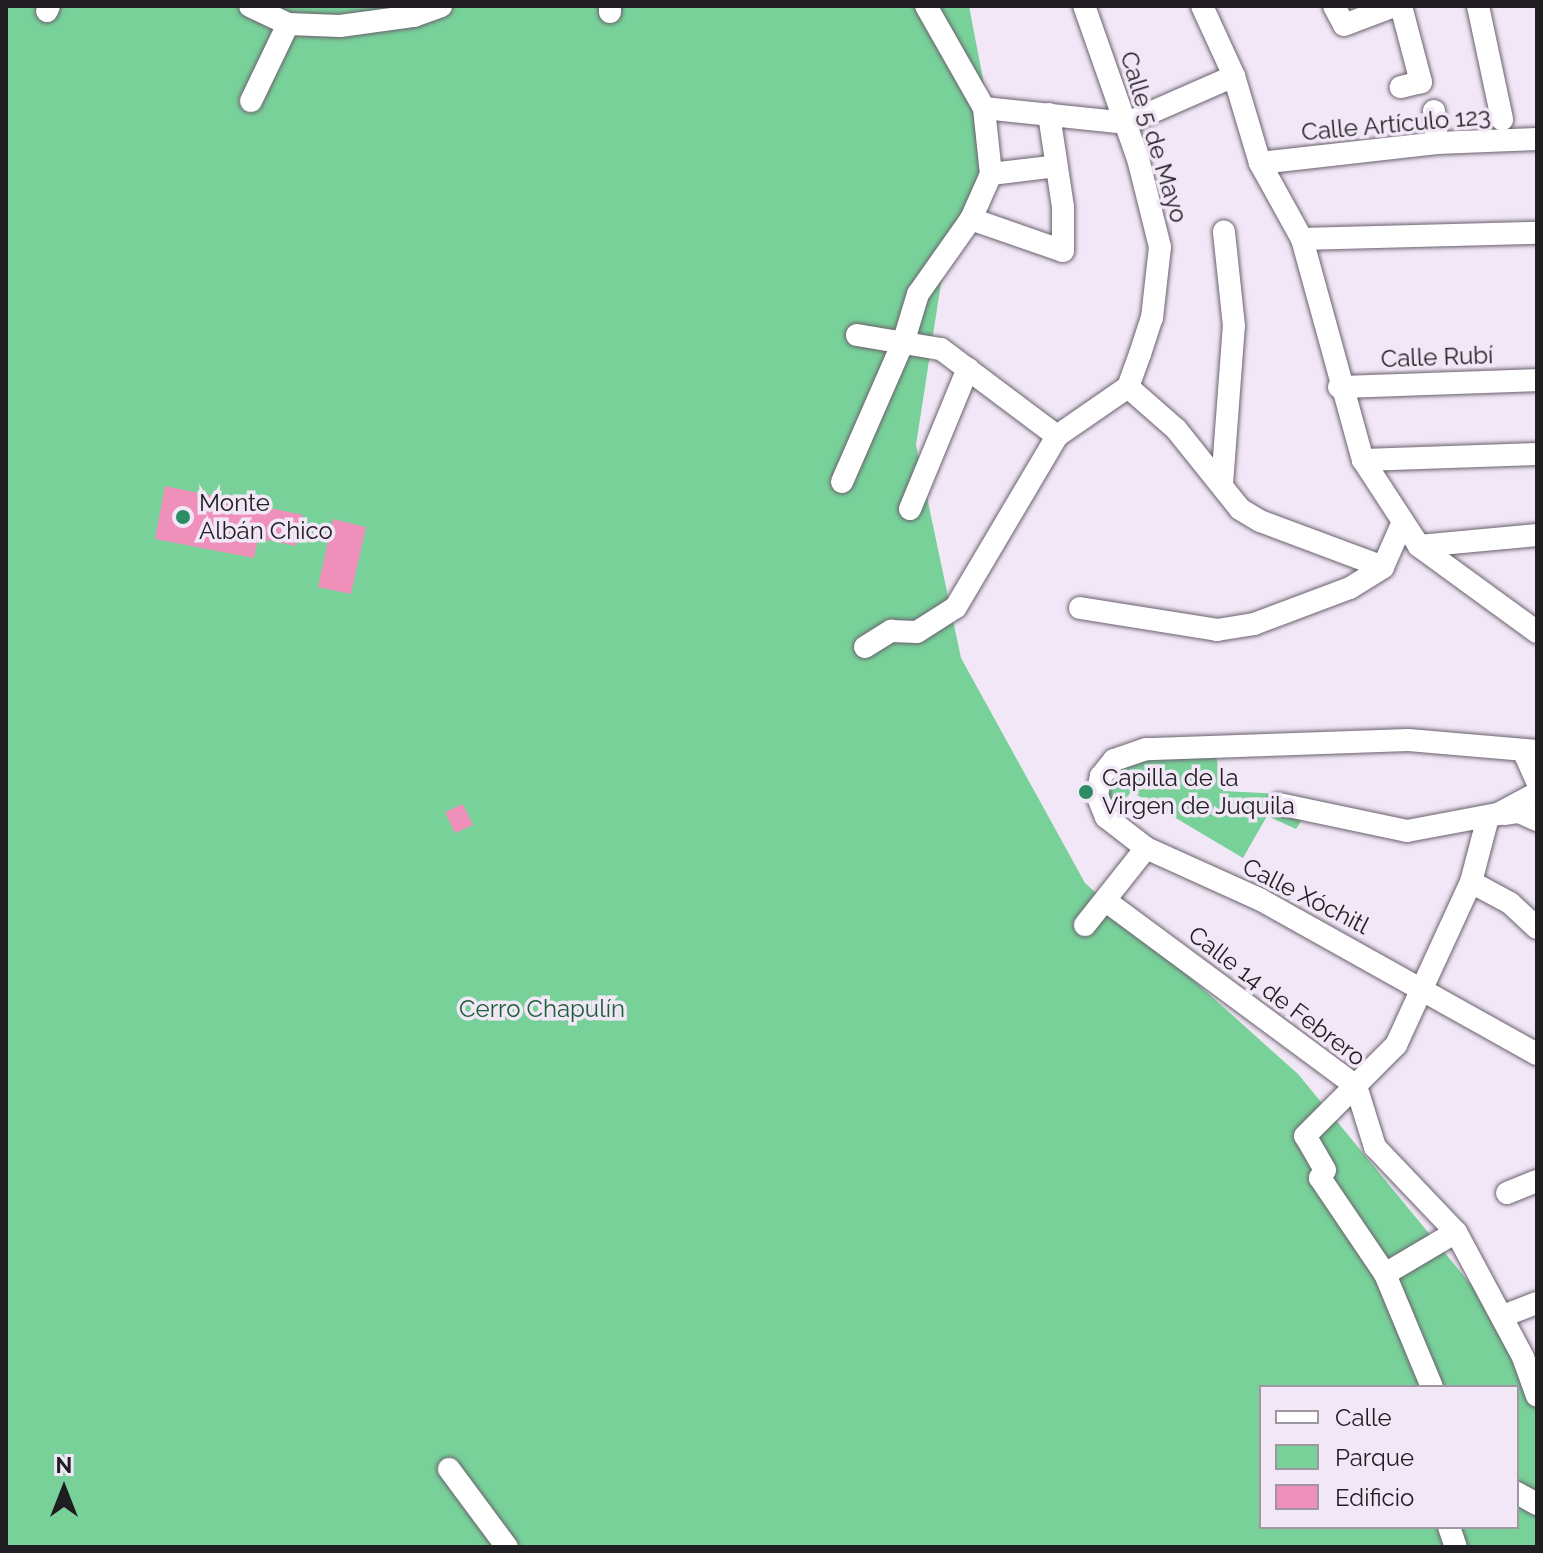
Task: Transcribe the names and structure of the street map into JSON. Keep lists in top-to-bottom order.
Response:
{
  "streets": {
    "street": [
      "Calle Artículo 123",
      "Calle 5 de Mayo",
      "Calle Rubí",
      "Calle Xóchitl",
      "Calle 14 de Febrero"
    ]
  },
  "parks": ["Cerro Chapulín"],
  "places": ["Monte Albán Chico", "Capilla de la Virgen de Juquila"],
  "legend": ["Calle", "Parque", "Edificio"],
  "north": "top"
}
